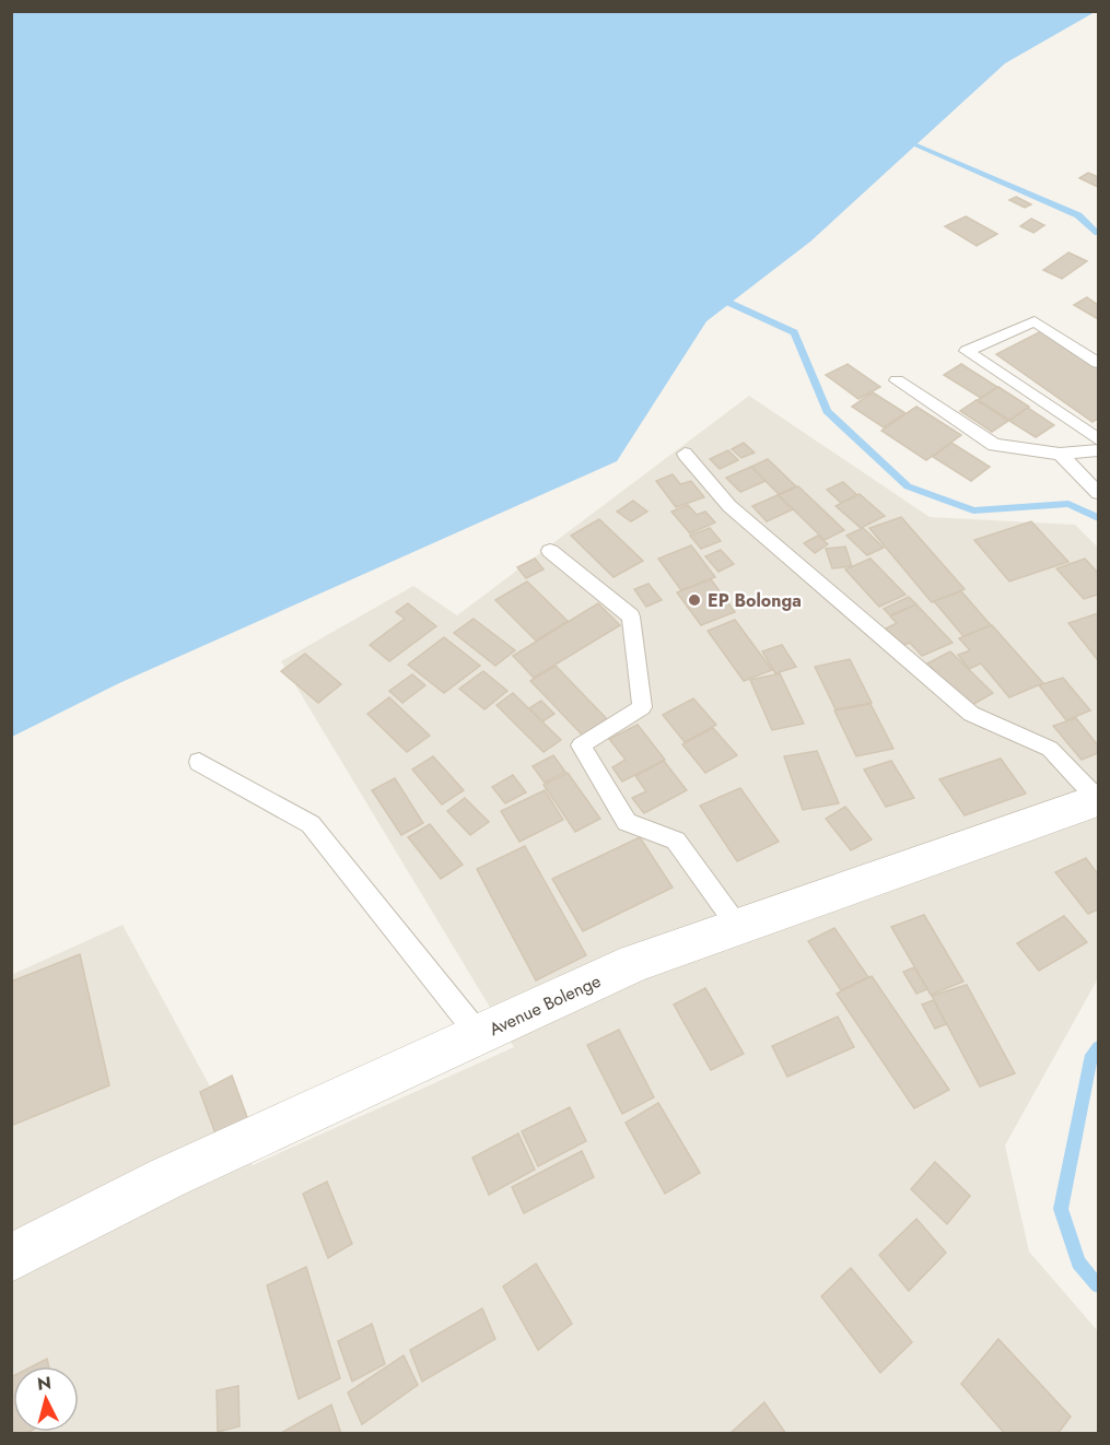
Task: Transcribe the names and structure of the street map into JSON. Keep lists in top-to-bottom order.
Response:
{
  "streets": {
    "street": ["Avenue Bolenge"]
  },
  "places": ["EP Bolonga"],
  "north": "top"
}
